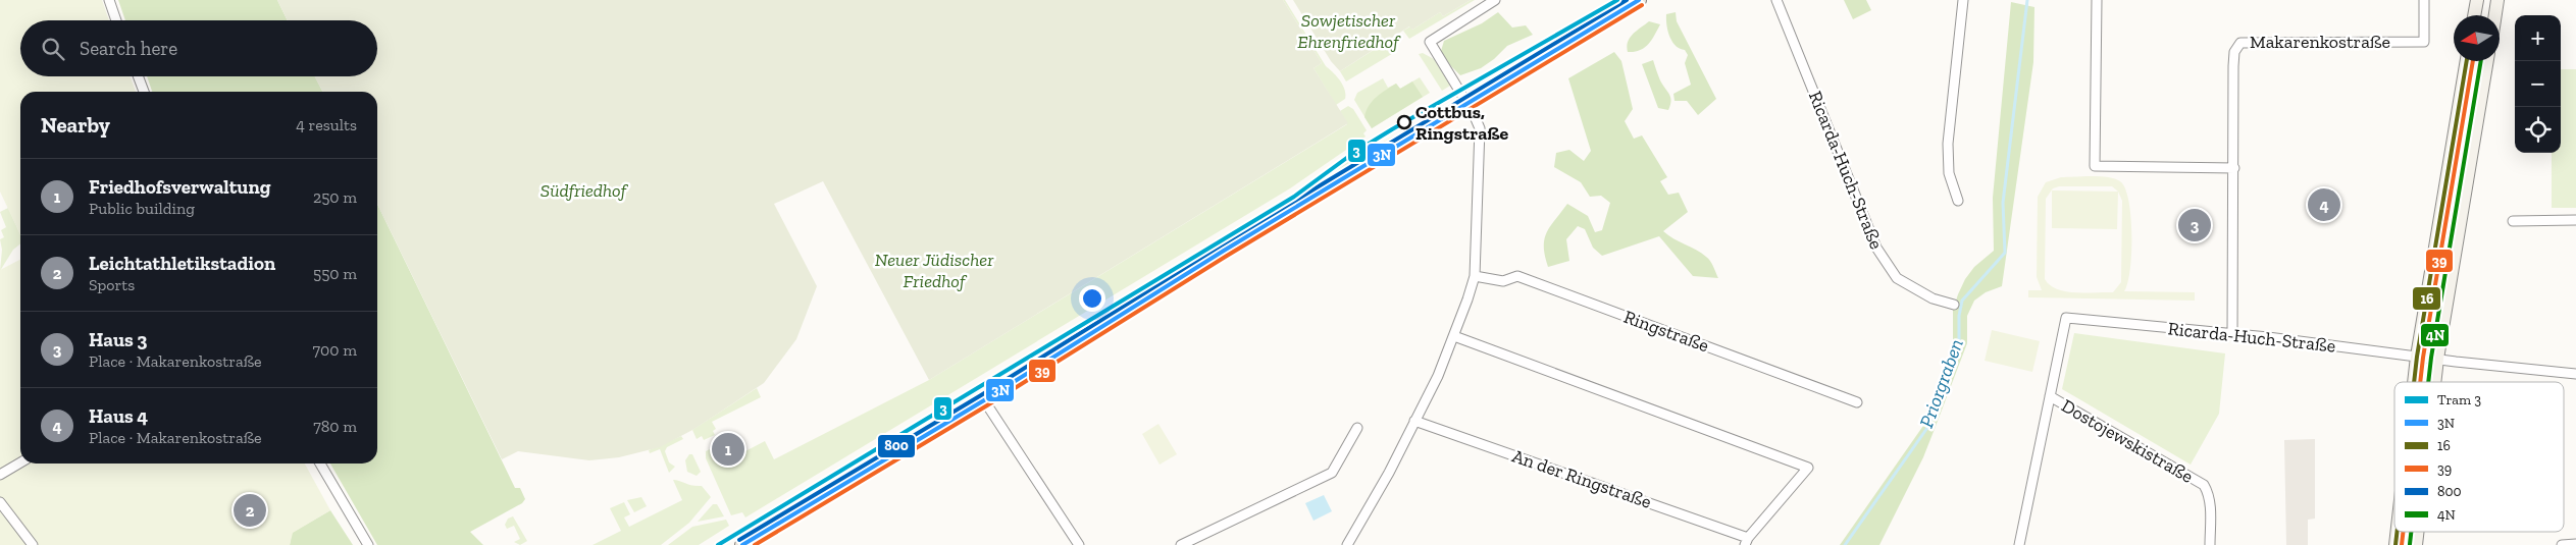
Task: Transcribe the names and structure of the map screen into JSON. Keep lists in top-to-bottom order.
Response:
{
  "streets": {
    "street": [
      "Makarenkostraße",
      "Ricarda-Huch-Straße",
      "Ringstraße",
      "Dostojewskistraße",
      "An der Ringstraße"
    ]
  },
  "crossings": [
    ["Makarenkostraße", "Ricarda-Huch-Straße"],
    ["Ricarda-Huch-Straße", "Dostojewskistraße"]
  ],
  "water": ["Priorgraben"],
  "parks": ["Sowjetischer Ehrenfriedhof", "Südfriedhof", "Neuer Jüdischer Friedhof"],
  "places": ["Cottbus, Ringstraße"],
  "lines": [
    "tram line 3",
    "transit line 3N",
    "transit line 800",
    "transit line 39",
    "transit line 16",
    "transit line 4N"
  ],
  "legend": [
    "Tram 3",
    "3N",
    "16",
    "39",
    "800",
    "4N"
  ],
  "north": "left",
  "page": {
    "map_buttons": ["+", "−"],
    "search": "Search here",
    "heading": ["Nearby", "4 results"],
    "list": [
      {
        "mark": "1",
        "name": "Friedhofsverwaltung",
        "note": "Public building",
        "value": "250 m"
      },
      {
        "mark": "2",
        "name": "Leichtathletikstadion",
        "note": "Sports",
        "value": "550 m"
      },
      {
        "mark": "3",
        "name": "Haus 3",
        "note": "Place · Makarenkostraße",
        "value": "700 m"
      },
      {
        "mark": "4",
        "name": "Haus 4",
        "note": "Place · Makarenkostraße",
        "value": "780 m"
      }
    ],
    "pins": [
      "4",
      "3",
      "1",
      "2"
    ]
  }
}
